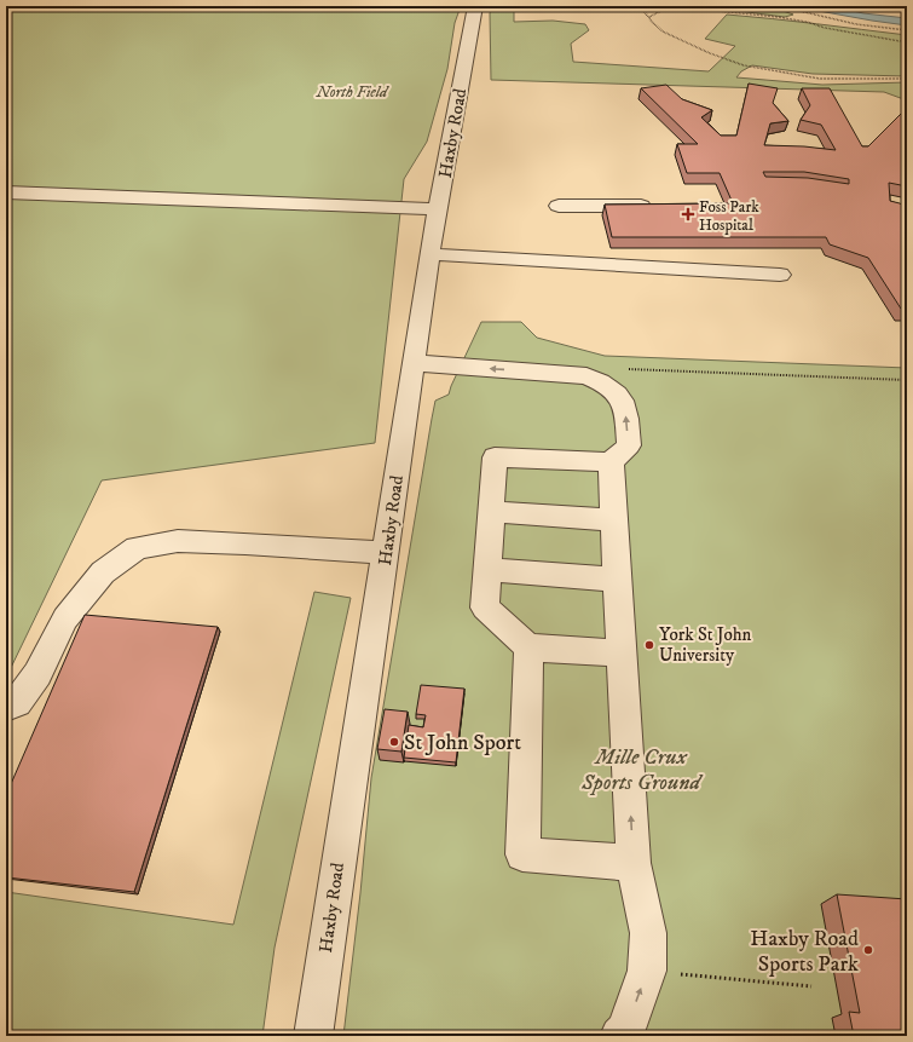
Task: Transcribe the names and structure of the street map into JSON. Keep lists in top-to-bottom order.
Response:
{
  "streets": {
    "street": ["Haxby Road"]
  },
  "parks": ["North Field", "Mille Crux Sports Ground"],
  "places": {
    "health": ["Foss Park Hospital"],
    "other": ["York St John University", "St John Sport", "Haxby Road Sports Park"]
  }
}
